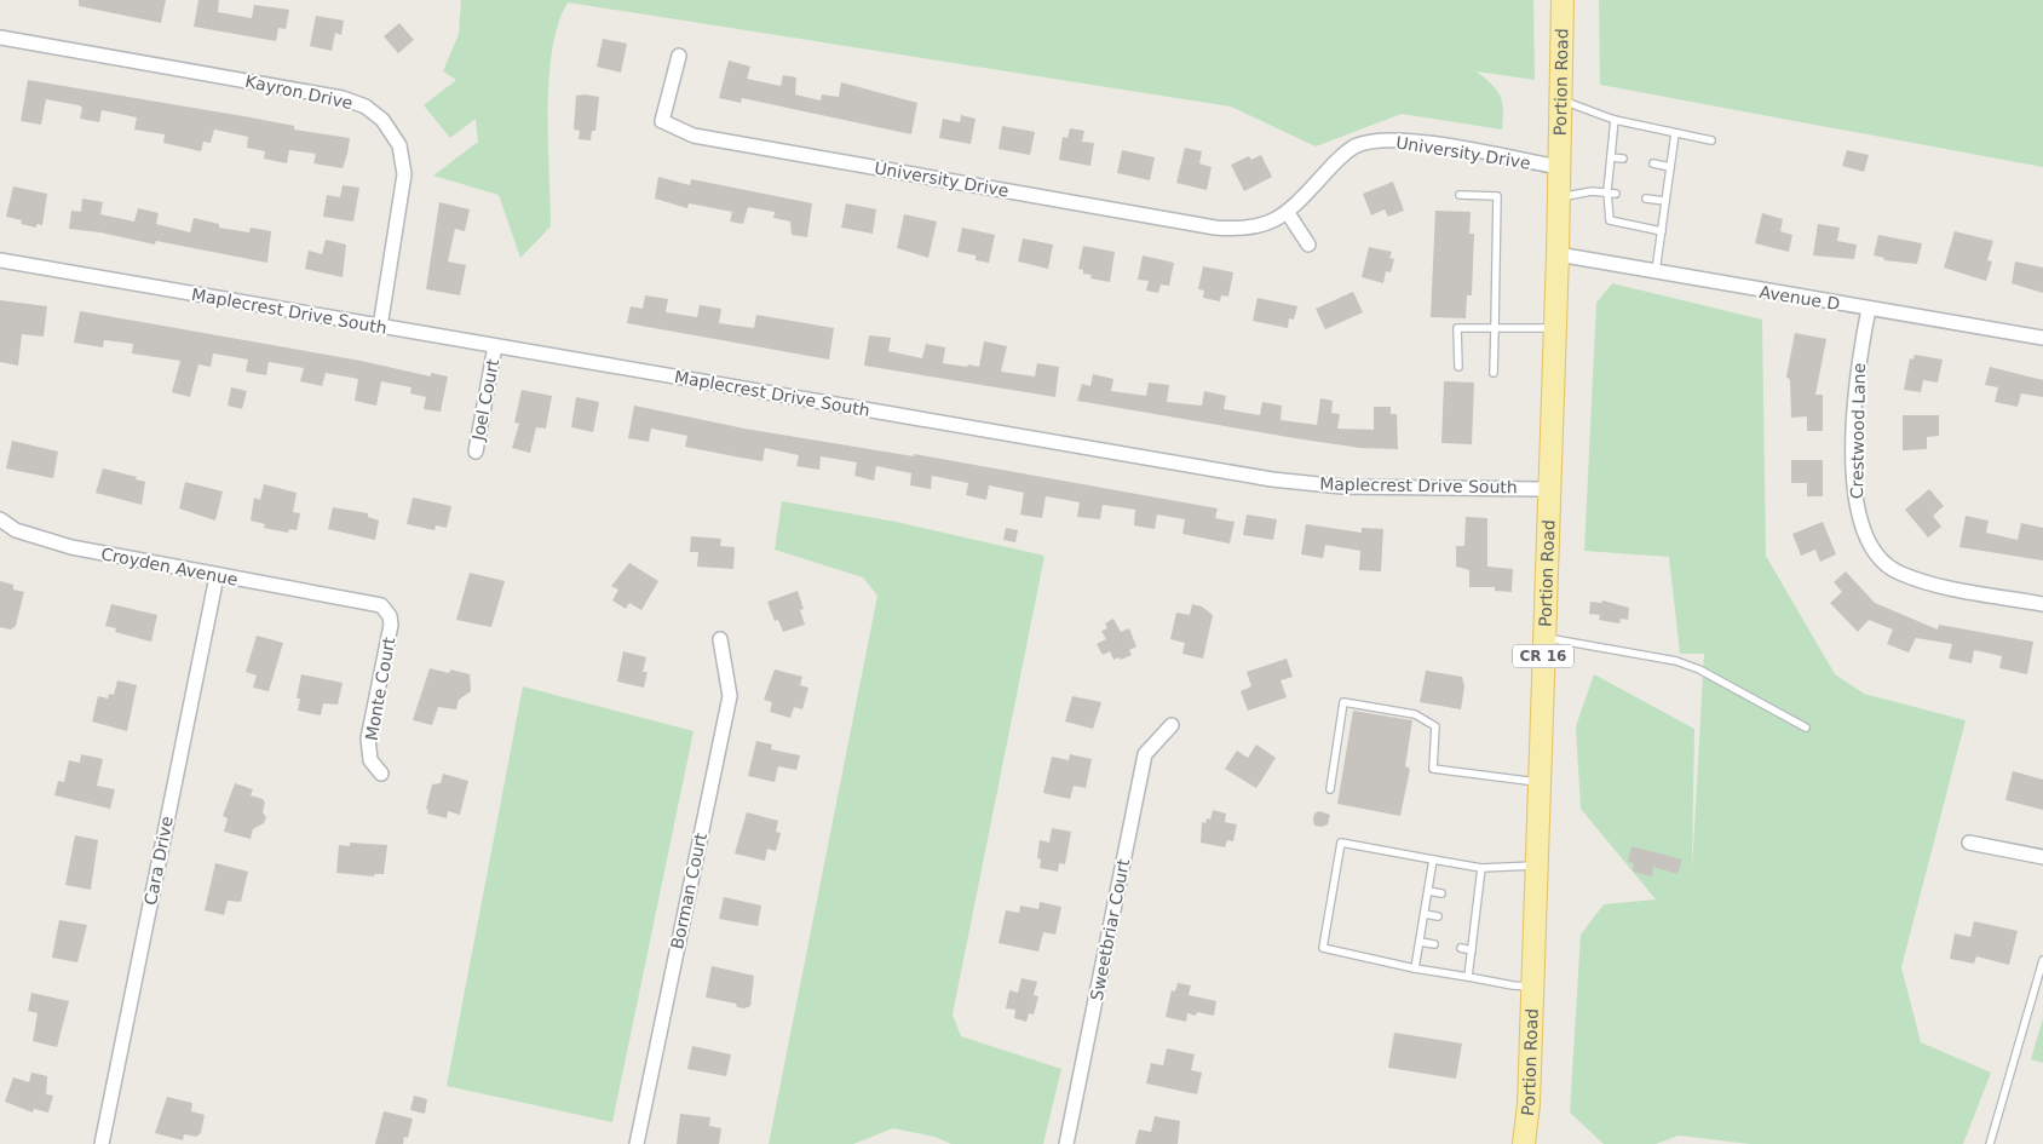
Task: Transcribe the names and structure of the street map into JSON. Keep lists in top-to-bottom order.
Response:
{
  "streets": {
    "main road": ["Portion Road", "CR 16"],
    "street": [
      "Kayron Drive",
      "University Drive",
      "Avenue D",
      "Maplecrest Drive South",
      "Joel Court",
      "Crestwood Lane",
      "Croyden Avenue",
      "Monte Court",
      "Cara Drive",
      "Borman Court",
      "Sweetbriar Court"
    ]
  },
  "crossings": [
    ["Portion Road", "University Drive"],
    ["Portion Road", "Avenue D"],
    ["Portion Road", "Maplecrest Drive South"],
    ["Kayron Drive", "Maplecrest Drive South"],
    ["Avenue D", "Crestwood Lane"],
    ["Maplecrest Drive South", "Joel Court"],
    ["Croyden Avenue", "Monte Court"],
    ["Croyden Avenue", "Cara Drive"]
  ]
}
